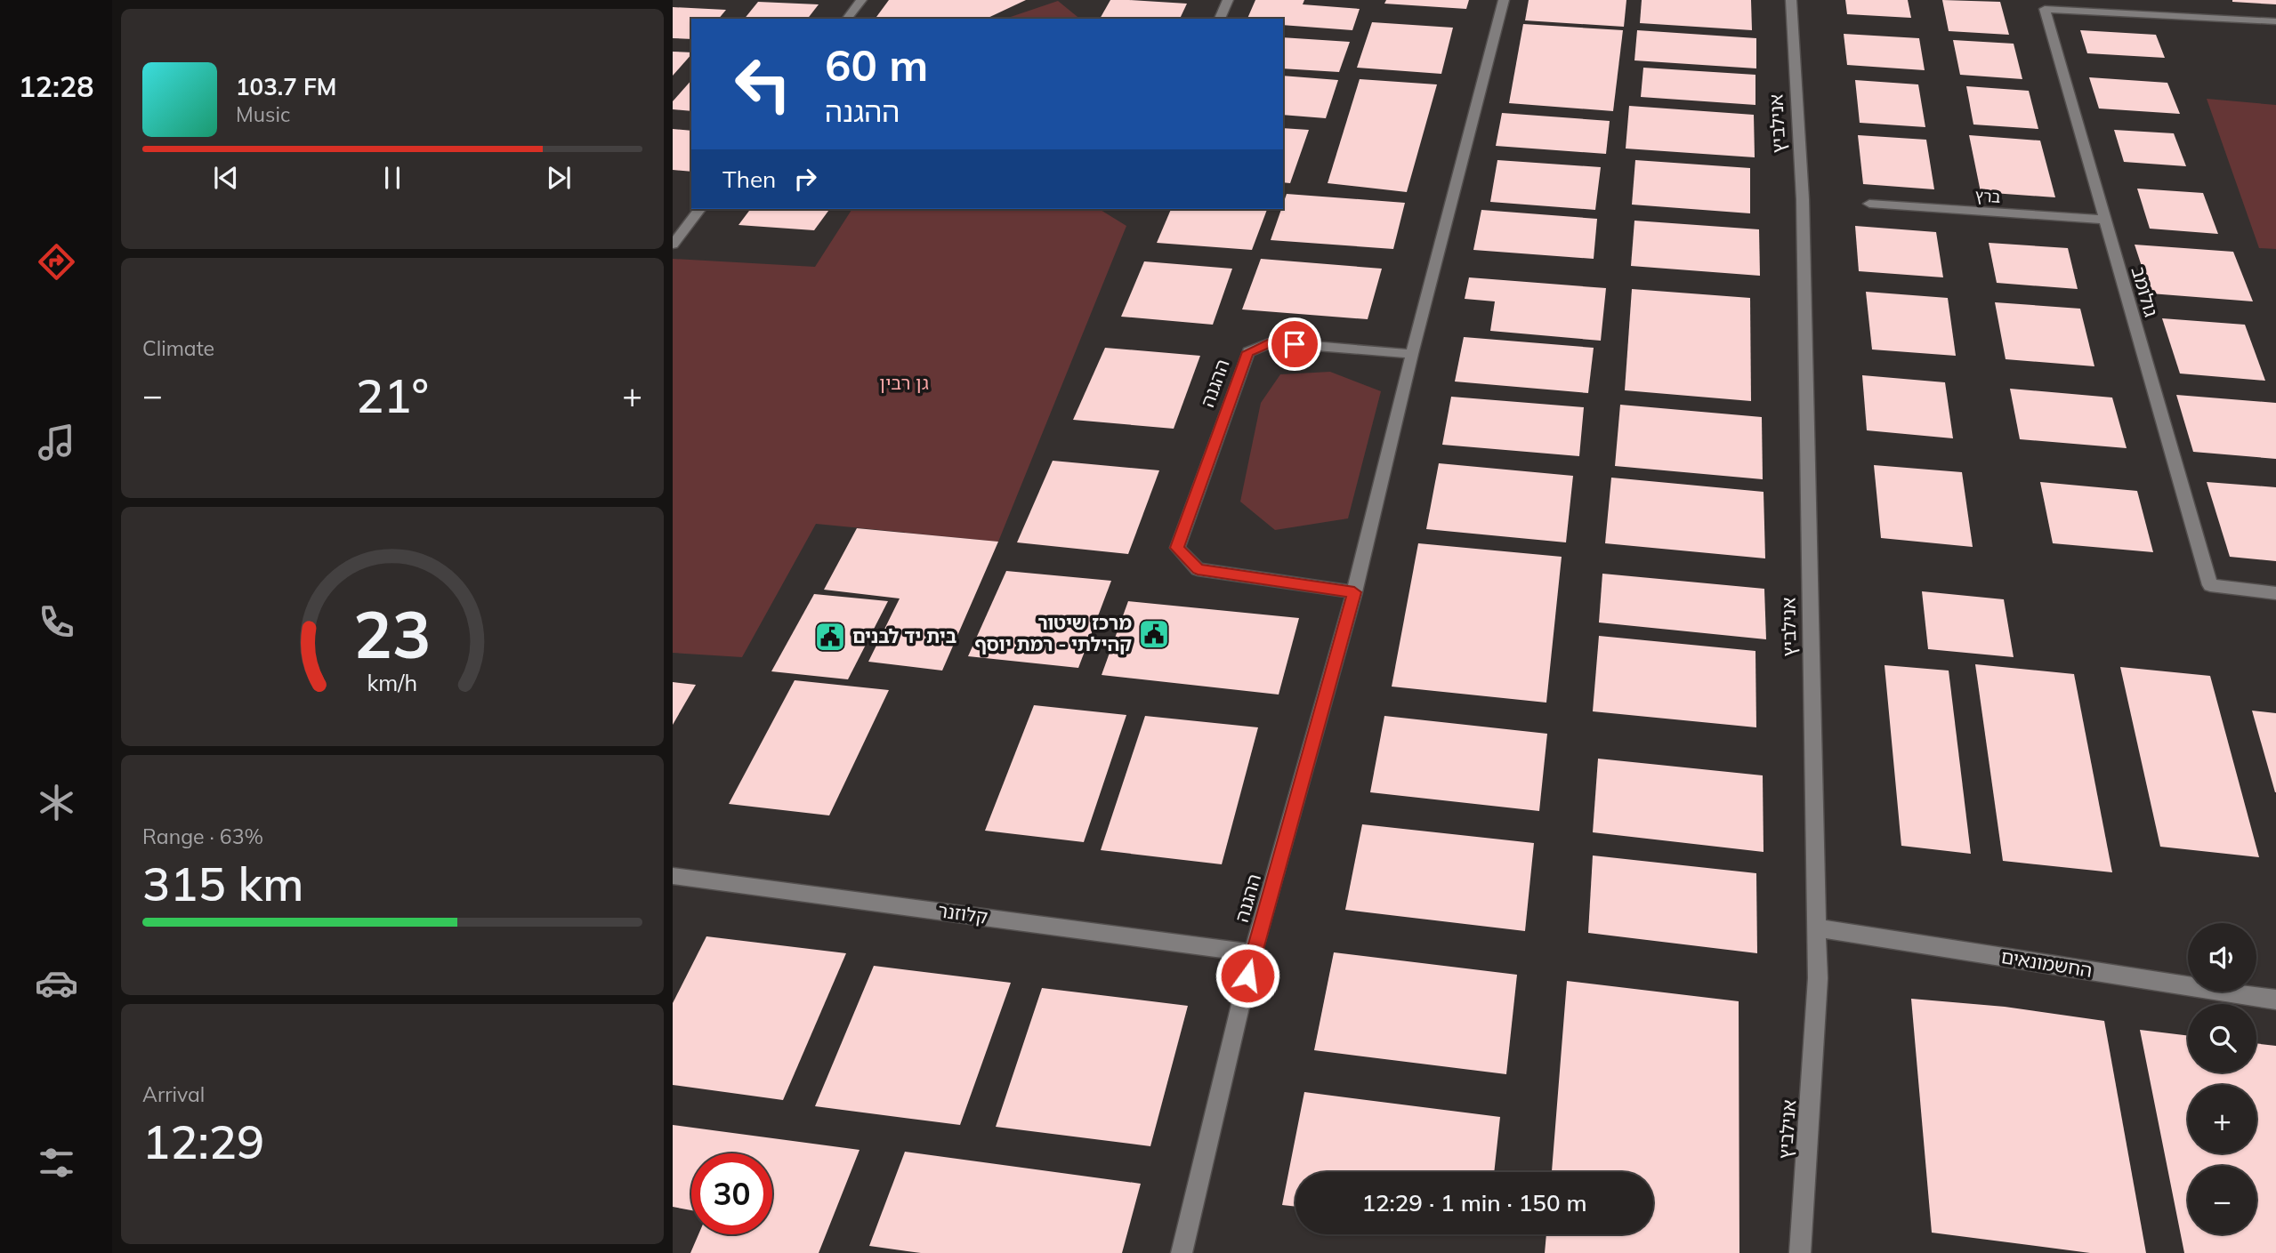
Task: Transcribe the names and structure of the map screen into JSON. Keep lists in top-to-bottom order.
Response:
{
  "streets": {
    "street": [
      "אנילביץ",
      "ברץ",
      "גולומב",
      "ההגנה",
      "קלוזנר",
      "החשמונאים"
    ]
  },
  "crossings": [
    ["אנילביץ", "החשמונאים"],
    ["ברץ", "גולומב"],
    ["ההגנה", "קלוזנר"]
  ],
  "parks": ["גן רבין"],
  "places": {
    "public building": ["מרכז שיטור קהילתי - רמת יוסף", "בית יד לבנים"]
  },
  "page": {
    "tabs": "12:28",
    "turn": ["60 m", "ההגנה"],
    "song": ["103.7 FM", "Music"],
    "then": "Then",
    "tile": [
      "Climate",
      ["Range · 63%", "315 km"],
      ["Arrival", "12:29"]
    ],
    "heat": ["−", "21°", "+"],
    "map_buttons": ["+", "−"],
    "limit": "30",
    "trip": "12:29 · 1 min · 150 m",
    "gauge": ["23", "km/h"]
  }
}
